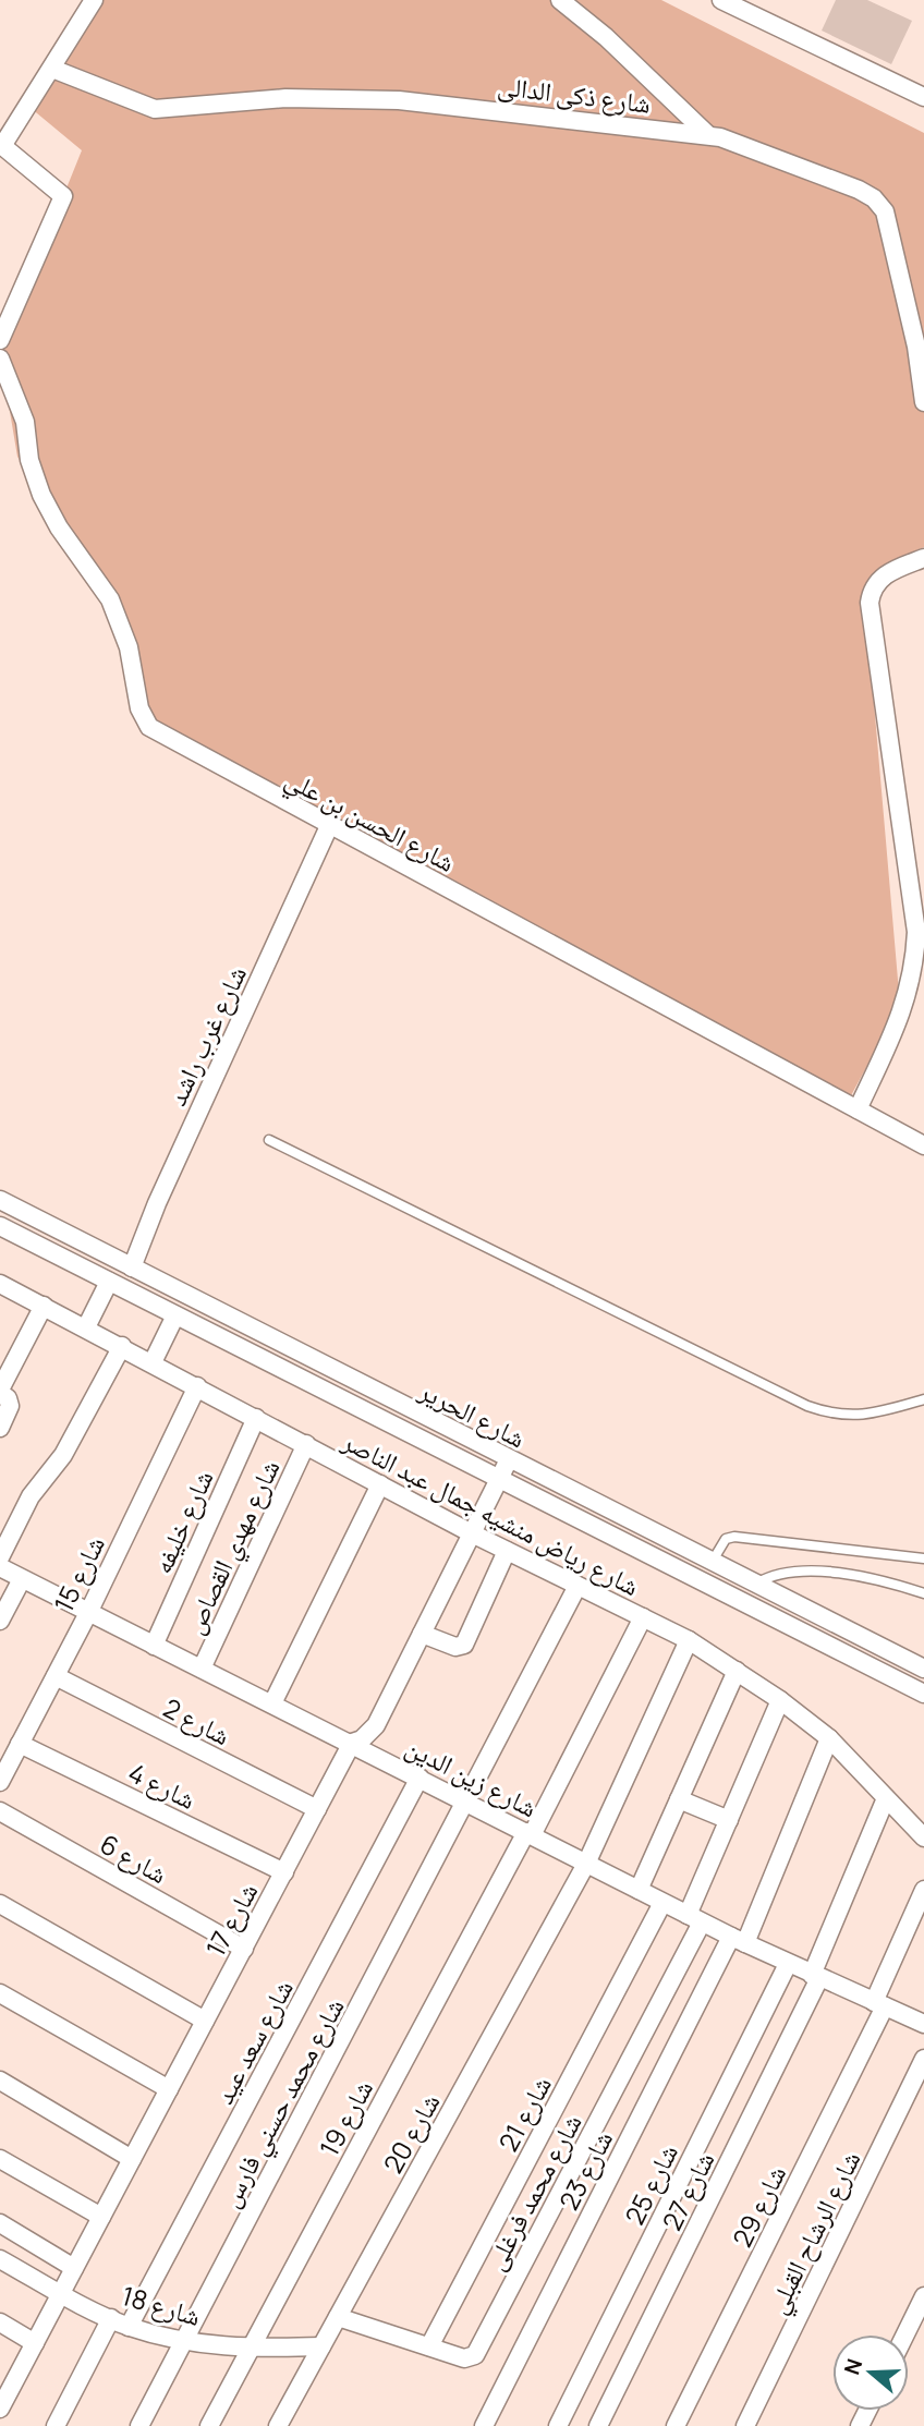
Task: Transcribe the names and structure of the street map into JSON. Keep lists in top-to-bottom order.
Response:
{
  "streets": {
    "street": [
      "شارع ذكى الدالى",
      "شارع الحسن بن علي",
      "شارع غرب راشد",
      "شارع الحرير",
      "شارع رياض منشيه جمال عبد الناصر",
      "شارع خليفه",
      "شارع مهدي القصاص",
      "شارع 15",
      "شارع 2",
      "شارع زين الدين",
      "شارع 4",
      "شارع 6",
      "شارع 17",
      "شارع سعد عيد",
      "شارع محمد حسني فارس",
      "شارع 21",
      "شارع 19",
      "شارع 20",
      "شارع 23",
      "شارع 25",
      "شارع 27",
      "شارع محمد فرغلى",
      "شارع 29",
      "شارع الرشاح القبلي",
      "شارع 18"
    ]
  },
  "crossings": [
    ["شارع الحسن بن علي", "شارع غرب راشد"],
    ["شارع غرب راشد", "شارع الحرير"],
    ["شارع الحرير", "شارع 17"],
    ["شارع رياض منشيه جمال عبد الناصر", "شارع خليفه"],
    ["شارع رياض منشيه جمال عبد الناصر", "شارع مهدي القصاص"],
    ["شارع رياض منشيه جمال عبد الناصر", "شارع 15"],
    ["شارع رياض منشيه جمال عبد الناصر", "شارع 17"],
    ["شارع رياض منشيه جمال عبد الناصر", "شارع محمد حسني فارس"],
    ["شارع رياض منشيه جمال عبد الناصر", "شارع 19"],
    ["شارع رياض منشيه جمال عبد الناصر", "شارع 20"],
    ["شارع رياض منشيه جمال عبد الناصر", "شارع 23"],
    ["شارع رياض منشيه جمال عبد الناصر", "شارع 27"],
    ["شارع خليفه", "شارع زين الدين"],
    ["شارع مهدي القصاص", "شارع زين الدين"],
    ["شارع 15", "شارع 2"],
    ["شارع 15", "شارع زين الدين"],
    ["شارع 15", "شارع 4"],
    ["شارع 2", "شارع 17"],
    ["شارع زين الدين", "شارع 17"],
    ["شارع زين الدين", "شارع سعد عيد"],
    ["شارع زين الدين", "شارع محمد حسني فارس"],
    ["شارع زين الدين", "شارع 21"],
    ["شارع زين الدين", "شارع 19"],
    ["شارع زين الدين", "شارع 20"],
    ["شارع زين الدين", "شارع 23"],
    ["شارع زين الدين", "شارع 25"],
    ["شارع زين الدين", "شارع 27"],
    ["شارع زين الدين", "شارع محمد فرغلى"],
    ["شارع زين الدين", "شارع 29"],
    ["شارع 4", "شارع 17"],
    ["شارع 6", "شارع 17"],
    ["شارع 17", "شارع 18"],
    ["شارع سعد عيد", "شارع 18"],
    ["شارع محمد حسني فارس", "شارع 18"],
    ["شارع 21", "شارع محمد فرغلى"],
    ["شارع 19", "شارع 18"],
    ["شارع 20", "شارع محمد فرغلى"],
    ["شارع 20", "شارع 18"]
  ],
  "north": "left"
}
